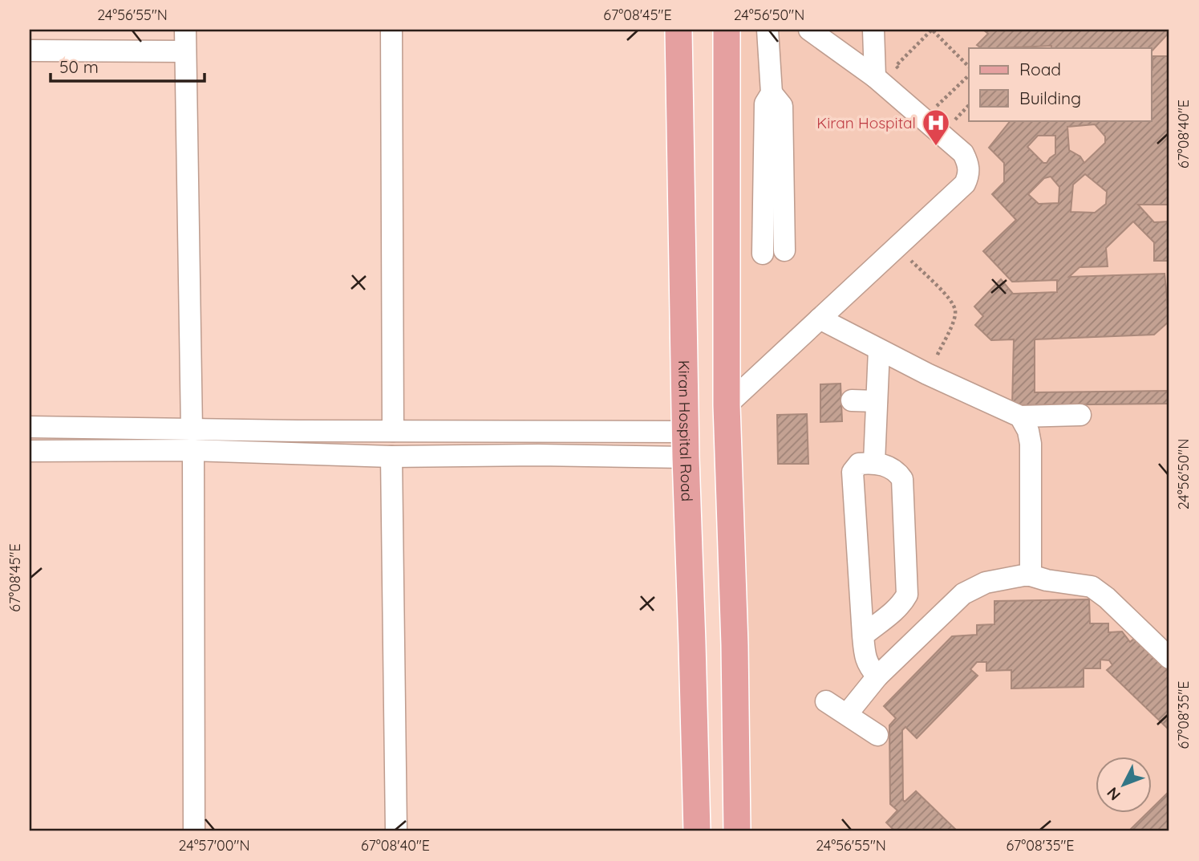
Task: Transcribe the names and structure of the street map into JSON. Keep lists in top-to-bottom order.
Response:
{
  "streets": {
    "main road": ["Kiran Hospital Road"]
  },
  "places": {
    "hospital": ["Kiran Hospital"]
  },
  "legend": ["Road", "Building"],
  "scale_bar": "50 m",
  "north": "bottom left",
  "coordinates": [
    "24°56'55\"N",
    "67°08'45\"E",
    "24°56'50\"N",
    "67°08'40\"E",
    "67°08'35\"E",
    "24°57'00\"N"
  ]
}
